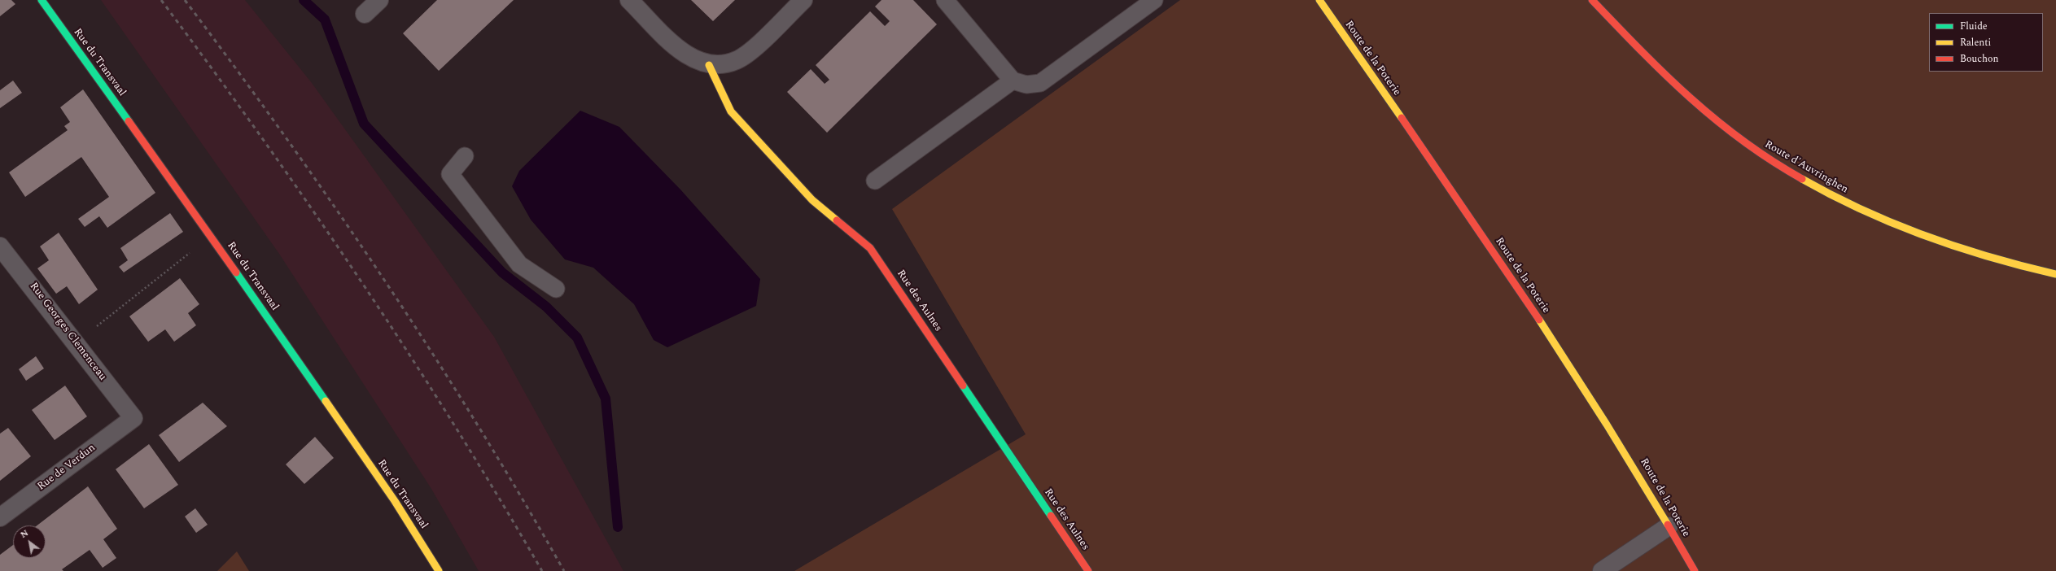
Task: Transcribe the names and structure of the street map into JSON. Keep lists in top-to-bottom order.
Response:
{
  "streets": {
    "street": [
      "Route de la Poterie",
      "Rue du Transvaal",
      "Route d'Auvringhen",
      "Rue des Aulnes",
      "Rue Georges Clemenceau",
      "Rue de Verdun"
    ]
  },
  "crossings": [
    ["Rue Georges Clemenceau", "Rue de Verdun"]
  ],
  "legend": ["Fluide", "Ralenti", "Bouchon"],
  "north": "top left"
}
